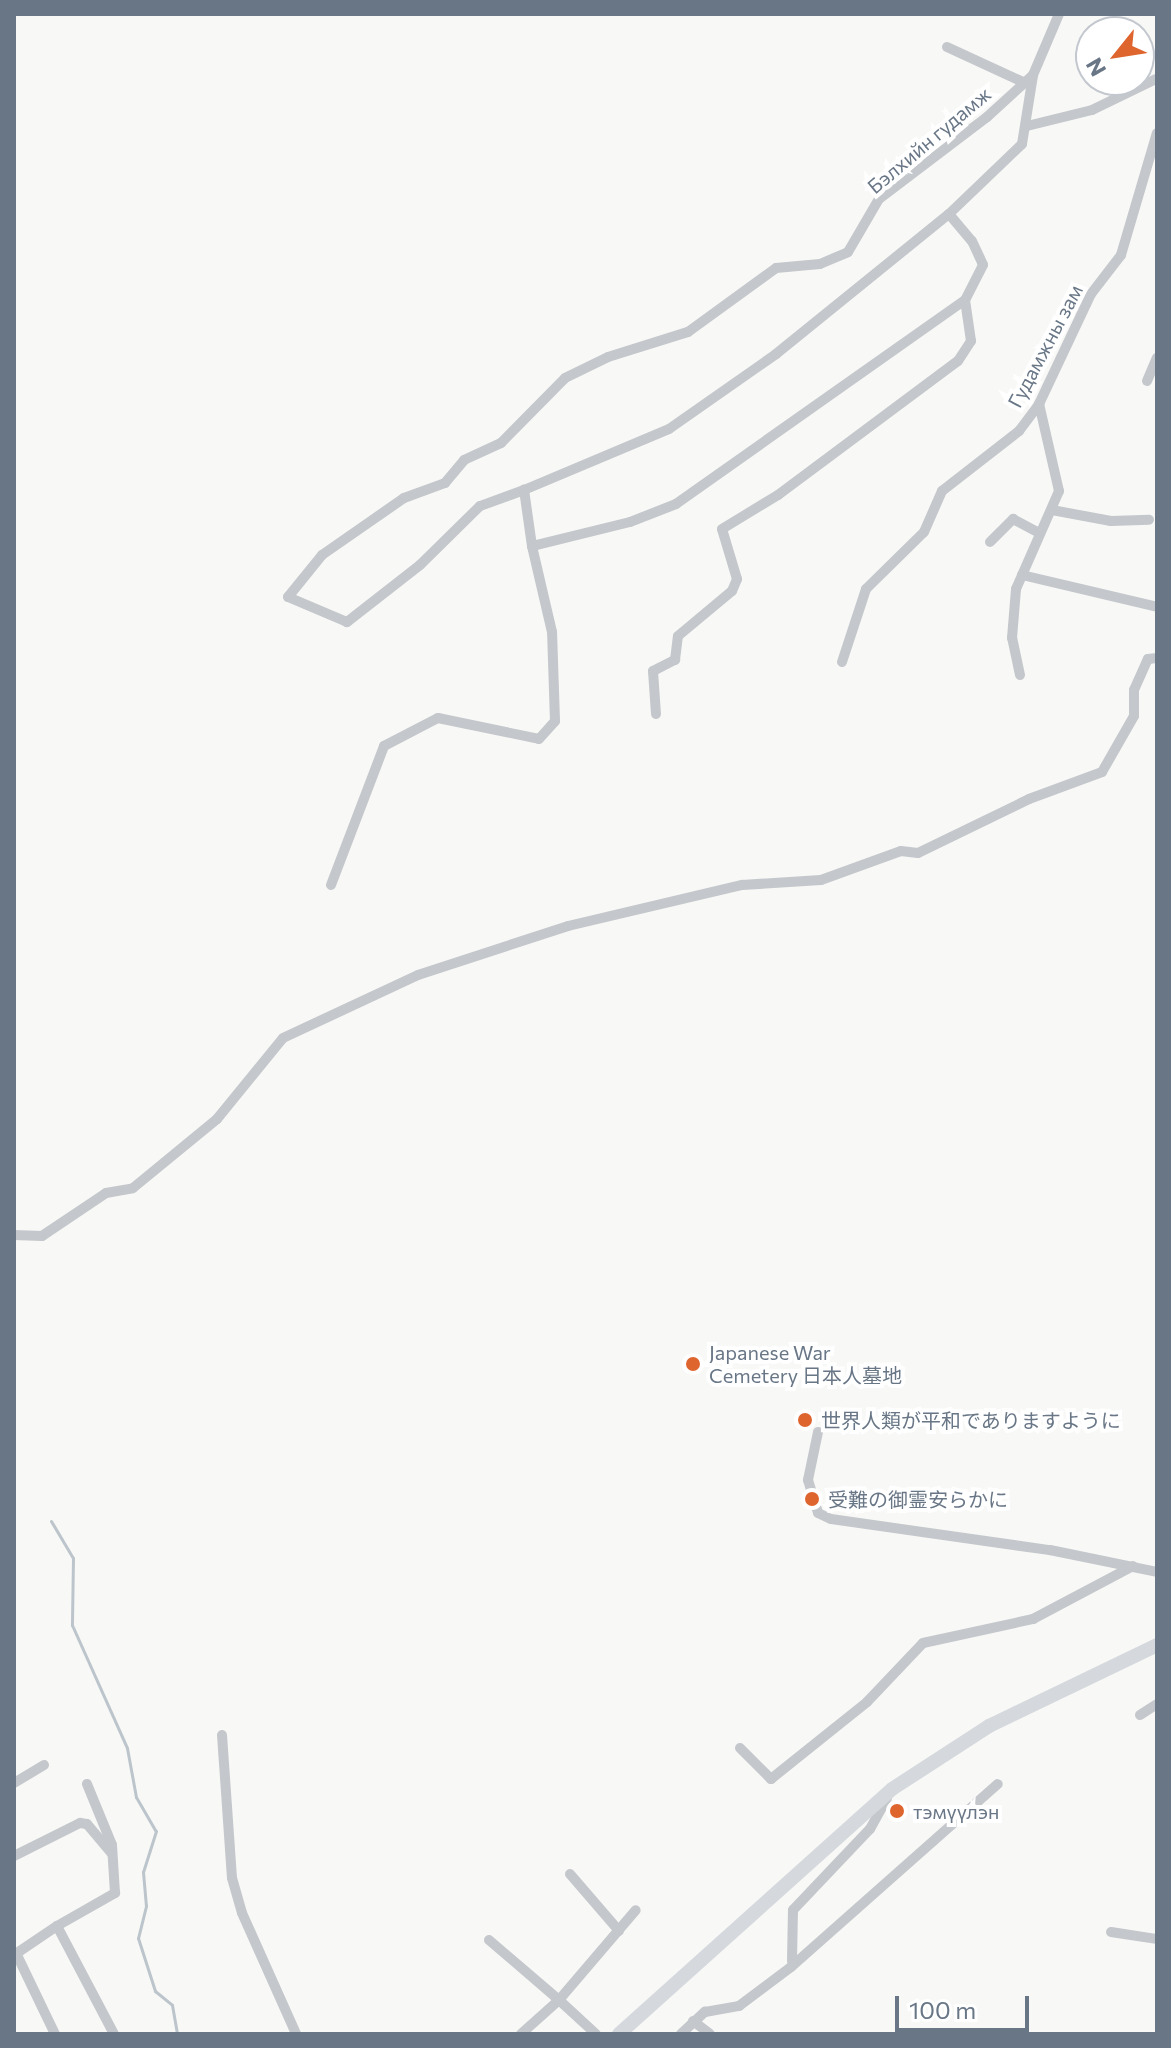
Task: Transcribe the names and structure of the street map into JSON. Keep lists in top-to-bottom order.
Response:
{
  "streets": {
    "street": ["Бэлхийн гудамж", "Гудамжны зам"]
  },
  "places": [
    "Japanese War Cemetery 日本人墓地",
    "世界人類が平和でありますように",
    "受難の御霊安らかに",
    "тэмүүлэн"
  ],
  "scale_bar": "100 m",
  "north": "bottom left"
}
